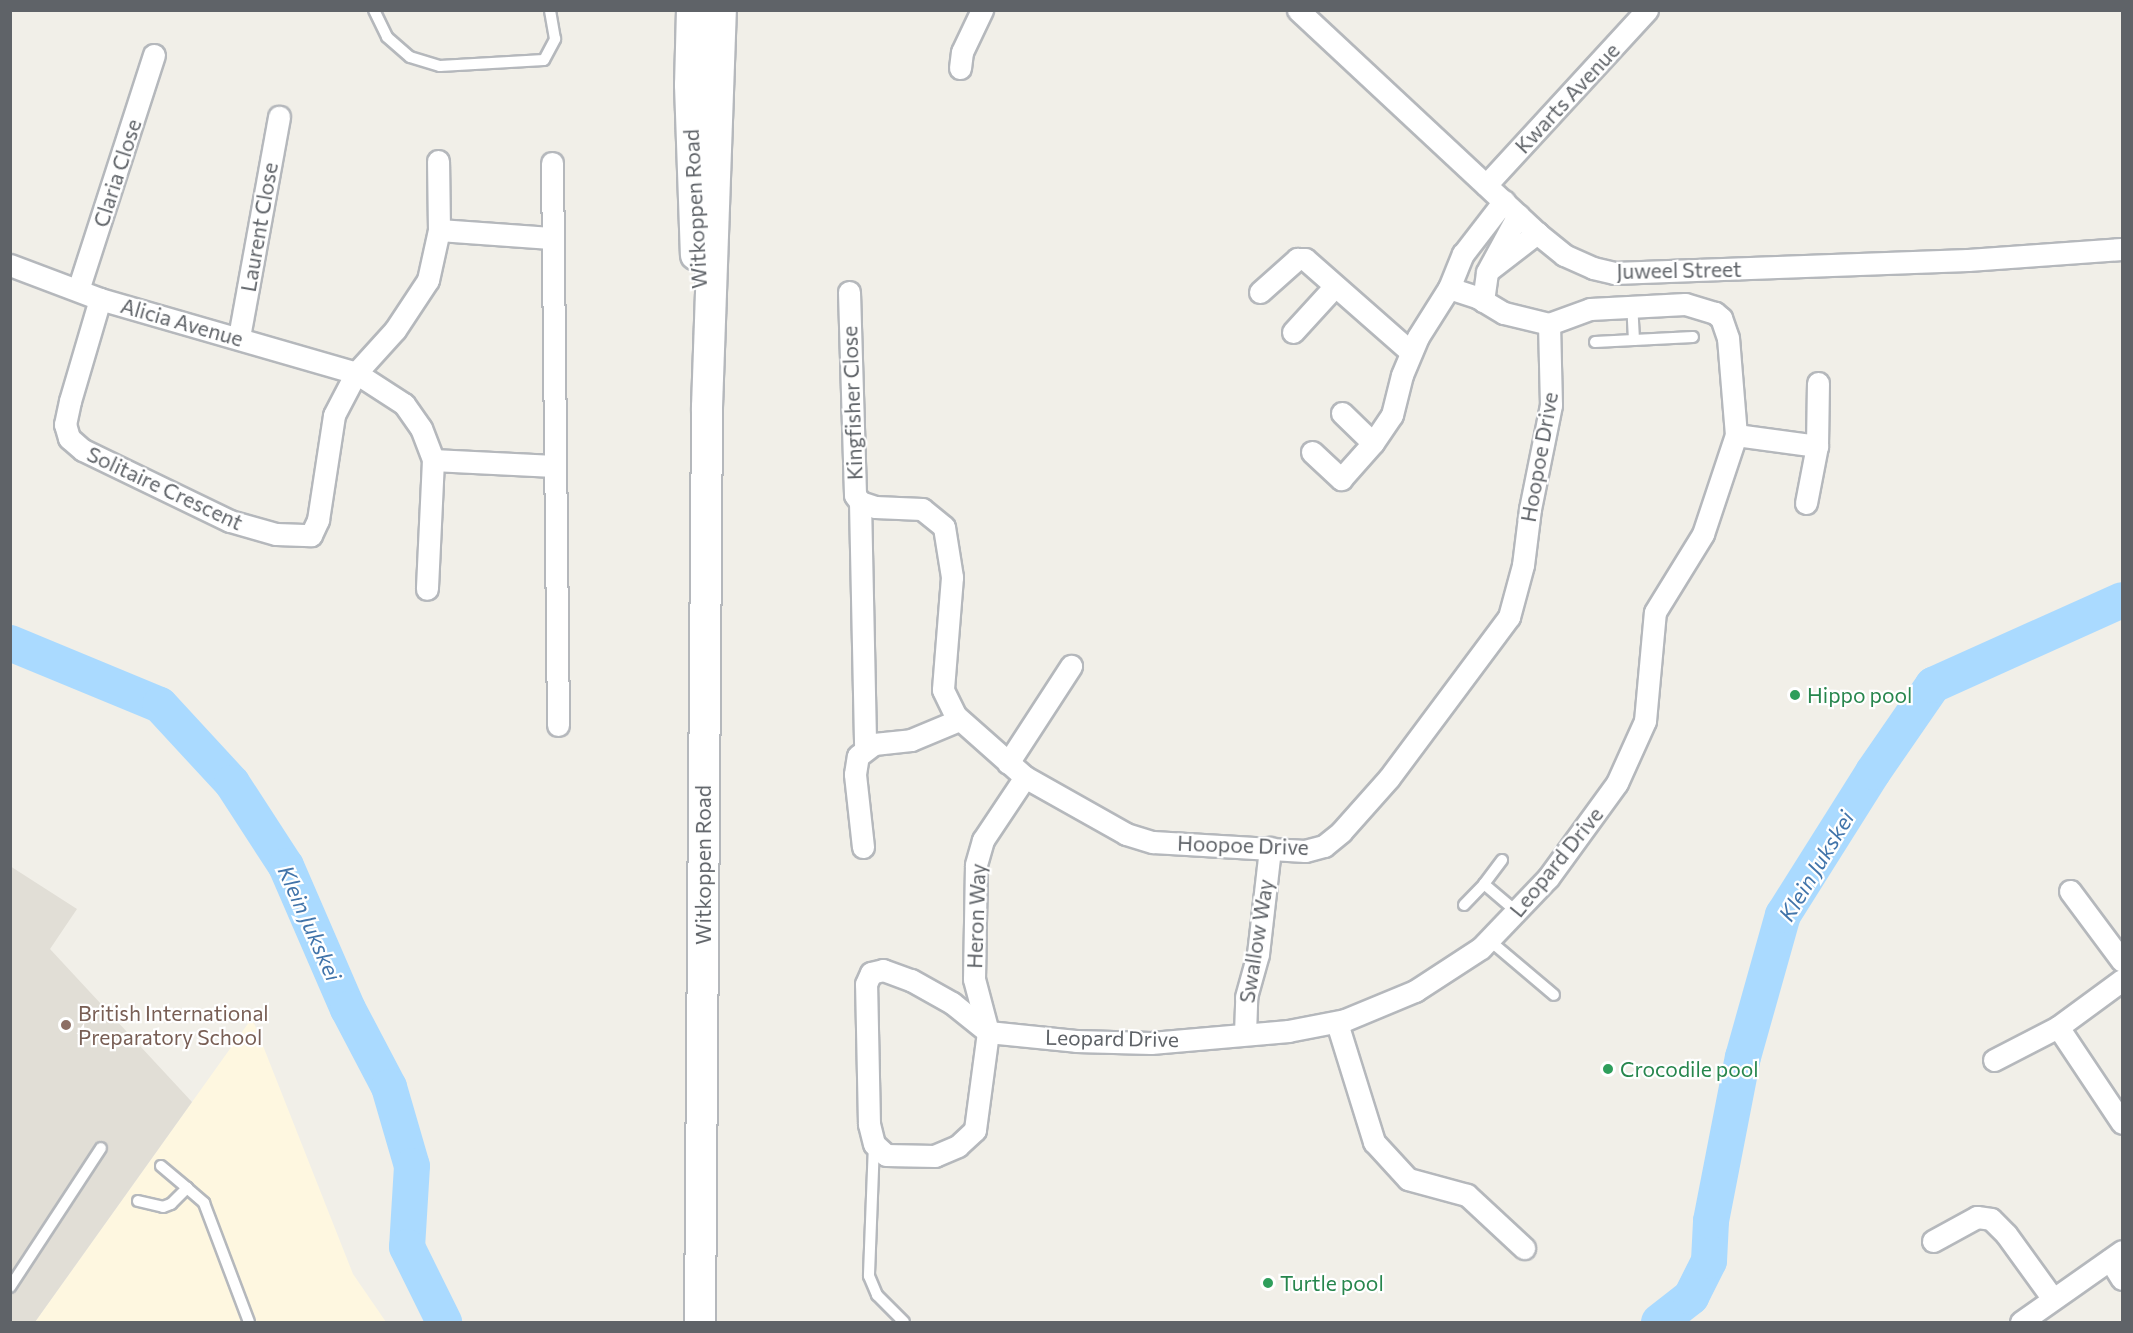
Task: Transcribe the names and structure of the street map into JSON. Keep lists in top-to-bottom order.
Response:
{
  "streets": {
    "main road": ["Witkoppen Road"],
    "street": [
      "Kwarts Avenue",
      "Claria Close",
      "Laurent Close",
      "Juweel Street",
      "Alicia Avenue",
      "Kingfisher Close",
      "Hoopoe Drive",
      "Solitaire Crescent",
      "Leopard Drive",
      "Heron Way",
      "Swallow Way"
    ]
  },
  "crossings": [
    ["Kwarts Avenue", "Juweel Street"],
    ["Claria Close", "Alicia Avenue"],
    ["Laurent Close", "Alicia Avenue"],
    ["Alicia Avenue", "Solitaire Crescent"],
    ["Kingfisher Close", "Hoopoe Drive"],
    ["Hoopoe Drive", "Heron Way"],
    ["Hoopoe Drive", "Swallow Way"],
    ["Leopard Drive", "Heron Way"],
    ["Leopard Drive", "Swallow Way"]
  ],
  "water": ["Klein Jukskei"],
  "places": [
    "Hippo pool",
    "British International Preparatory School",
    "Crocodile pool",
    "Turtle pool"
  ]
}
